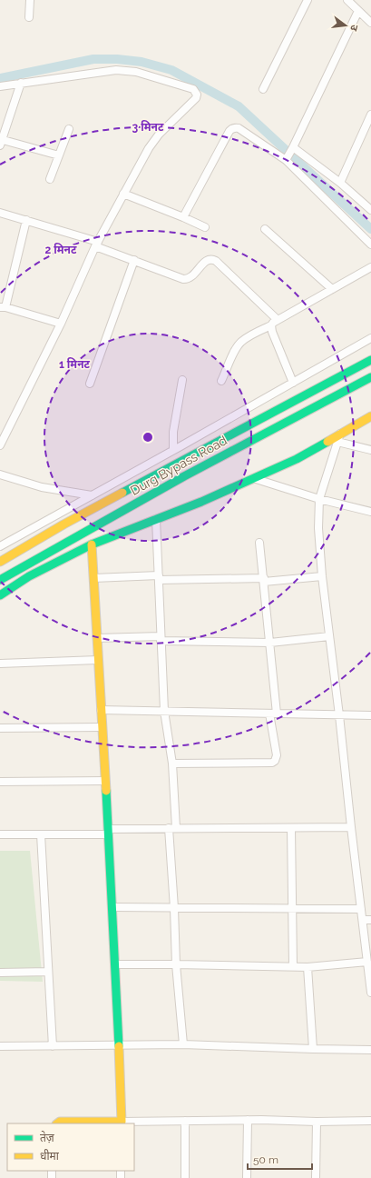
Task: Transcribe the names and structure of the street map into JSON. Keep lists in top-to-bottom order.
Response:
{
  "streets": {
    "main road": ["Durg Bypass Road"]
  },
  "legend": ["तेज़", "धीमा"],
  "scale_bar": "50 m",
  "north": "right",
  "rings": ["3 मिनट", "2 मिनट", "1 मिनट"]
}
